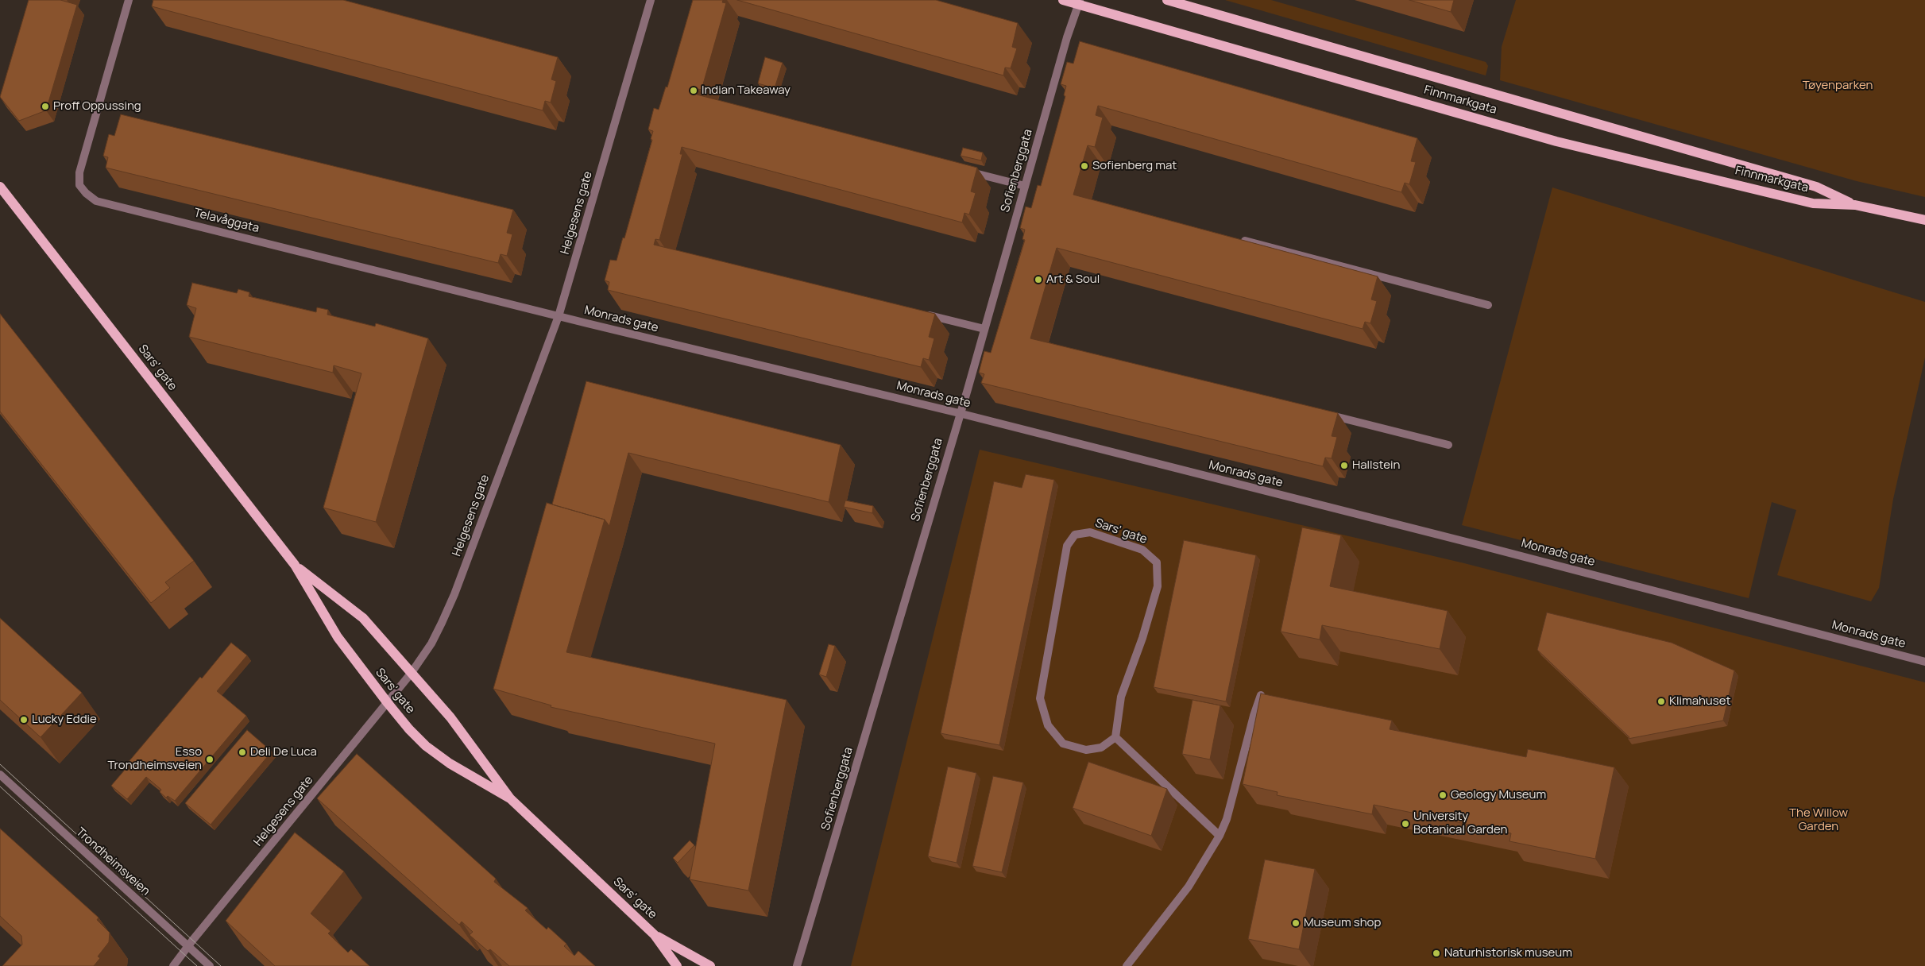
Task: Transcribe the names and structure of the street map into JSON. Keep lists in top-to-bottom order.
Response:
{
  "streets": {
    "main road": ["Finnmarkgata", "Sars' gate"],
    "street": [
      "Sofienberggata",
      "Helgesens gate",
      "Telavåggata",
      "Monrads gate",
      "Trondheimsveien"
    ]
  },
  "crossings": [
    ["Finnmarkgata", "Sofienberggata"],
    ["Sofienberggata", "Monrads gate"],
    ["Helgesens gate", "Telavåggata"],
    ["Helgesens gate", "Monrads gate"],
    ["Helgesens gate", "Sars' gate"],
    ["Helgesens gate", "Trondheimsveien"],
    ["Telavåggata", "Monrads gate"]
  ],
  "parks": ["Tøyenparken", "The Willow Garden"],
  "places": [
    "Indian Takeaway",
    "Proff Oppussing",
    "Sofienberg mat",
    "Art & Soul",
    "Hallstein",
    "Klimahuset",
    "Lucky Eddie",
    "Deli De Luca",
    "Esso Trondheimsveien",
    "Geology Museum",
    "University Botanical Garden",
    "Museum shop",
    "Naturhistorisk museum"
  ]
}
